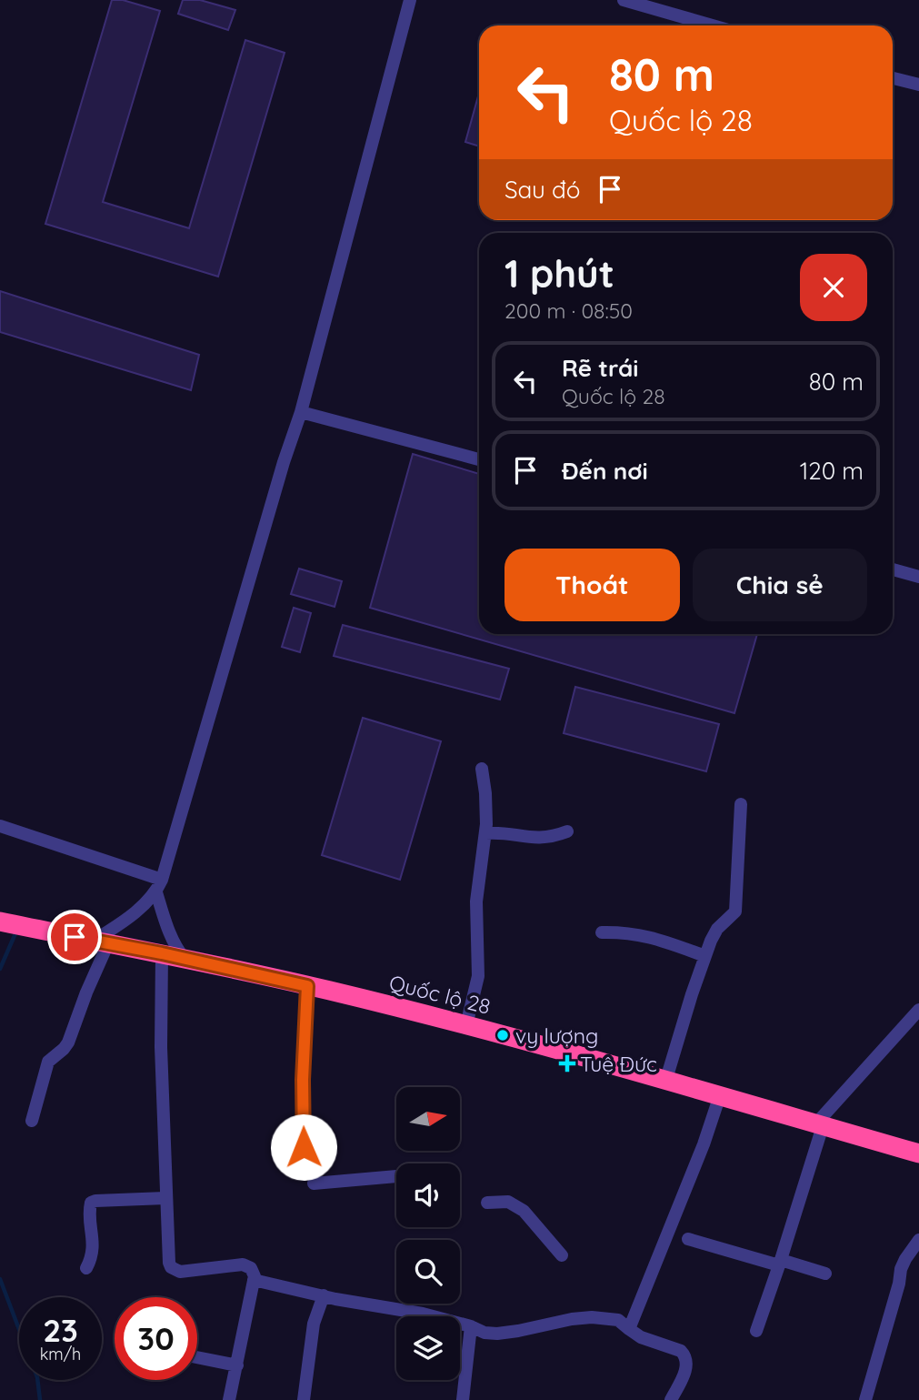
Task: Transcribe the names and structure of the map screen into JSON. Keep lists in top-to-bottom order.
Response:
{
  "streets": {
    "highway": ["Quốc lộ 28"]
  },
  "places": {
    "other": ["vy lượng"],
    "health": ["Tuệ Đức"]
  },
  "north": "right",
  "page": {
    "turn": ["80 m", "Quốc lộ 28"],
    "then": "Sau đó",
    "heading": ["1 phút", "200 m · 08:50"],
    "list": [
      {
        "name": "Rẽ trái",
        "note": "Quốc lộ 28",
        "value": "80 m"
      },
      {
        "name": "Đến nơi",
        "value": "120 m"
      }
    ],
    "buttons": ["Thoát", "Chia sẻ"],
    "speed": "23 km/h",
    "limit": "30"
  }
}
